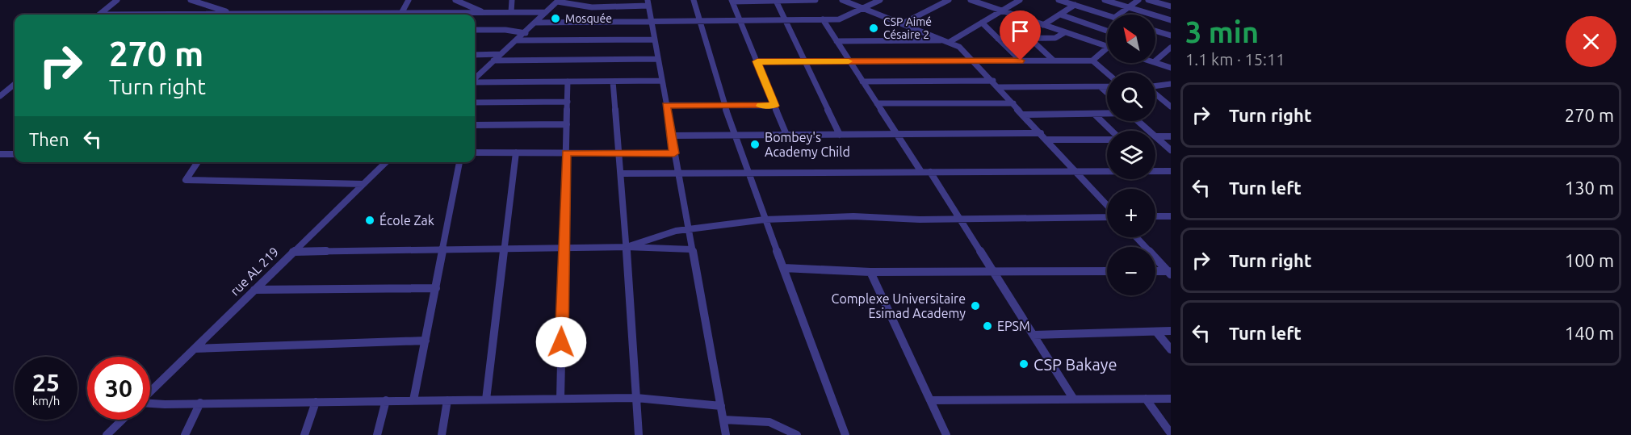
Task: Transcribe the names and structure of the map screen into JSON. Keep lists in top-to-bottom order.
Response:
{
  "streets": {
    "street": ["rue AL 219"]
  },
  "places": [
    "Mosquée",
    "CSP Aimé Césaire 2",
    "Bombey's Academy Child",
    "École Zak",
    "Complexe Universitaire Esimad Academy",
    "EPSM",
    "CSP Bakaye"
  ],
  "north": "top left",
  "page": {
    "heading": ["3 min", "1.1 km · 15:11"],
    "map_buttons": ["+", "−"],
    "turn": ["270 m", "Turn right"],
    "list": [
      {
        "name": "Turn right",
        "value": "270 m"
      },
      {
        "name": "Turn left",
        "value": "130 m"
      },
      {
        "name": "Turn right",
        "value": "100 m"
      },
      {
        "name": "Turn left",
        "value": "140 m"
      }
    ],
    "then": "Then",
    "speed": "25 km/h",
    "limit": "30"
  }
}
